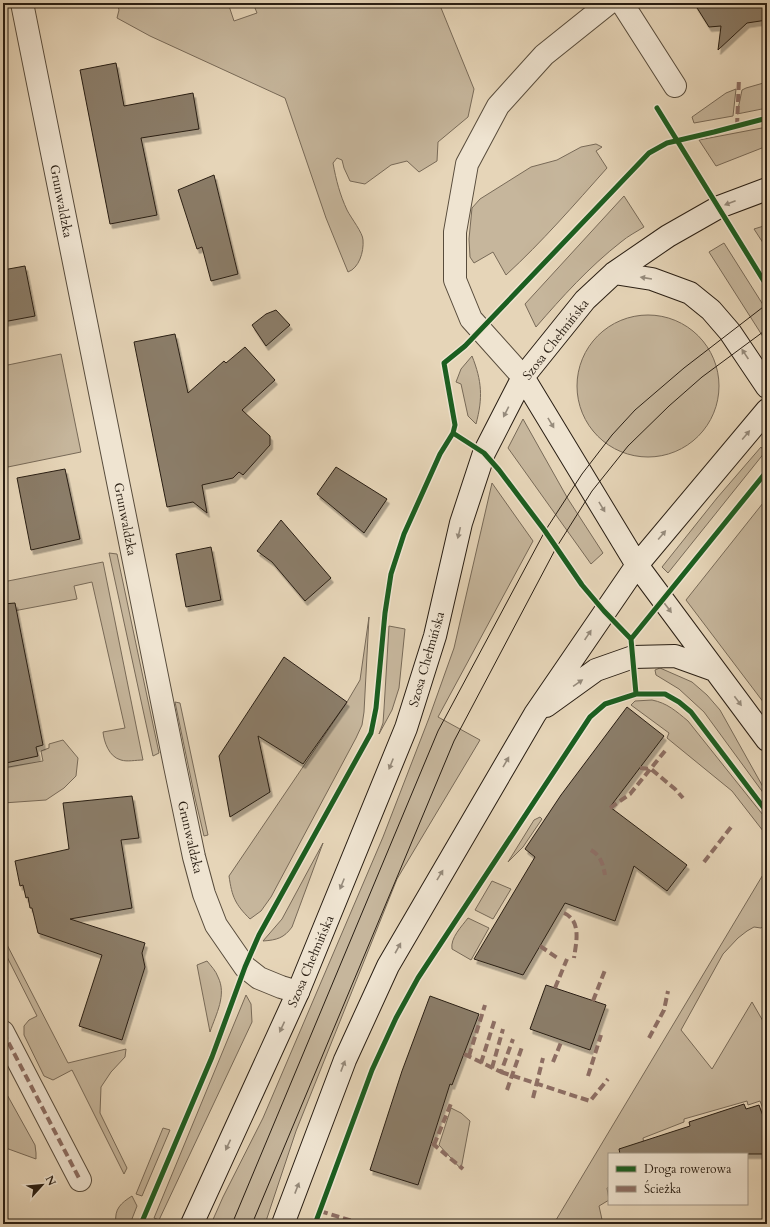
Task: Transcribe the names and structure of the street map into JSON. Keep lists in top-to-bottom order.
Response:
{
  "streets": {
    "main road": ["Grunwaldzka", "Szosa Chełmińska"]
  },
  "crossings": [
    ["Grunwaldzka", "Szosa Chełmińska"]
  ],
  "legend": ["Droga rowerowa", "Ścieżka"],
  "north": "top right"
}
